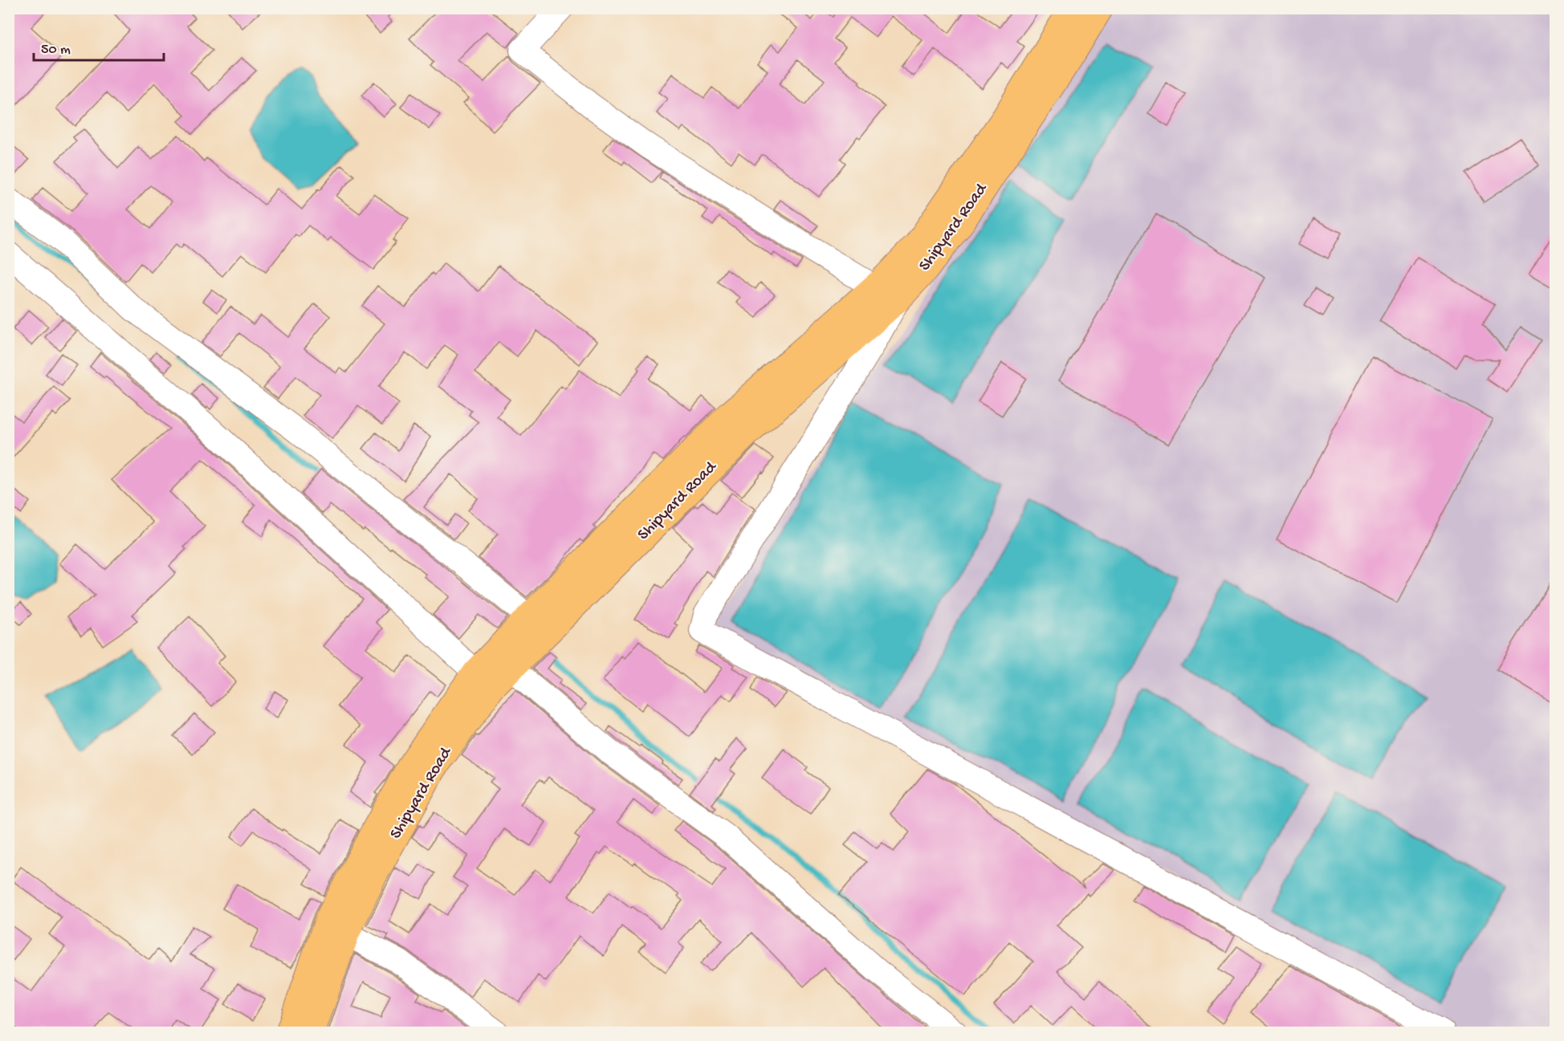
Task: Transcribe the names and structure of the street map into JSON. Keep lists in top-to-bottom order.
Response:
{
  "streets": {
    "main road": ["Shipyard Road"]
  },
  "scale_bar": "50 m"
}
